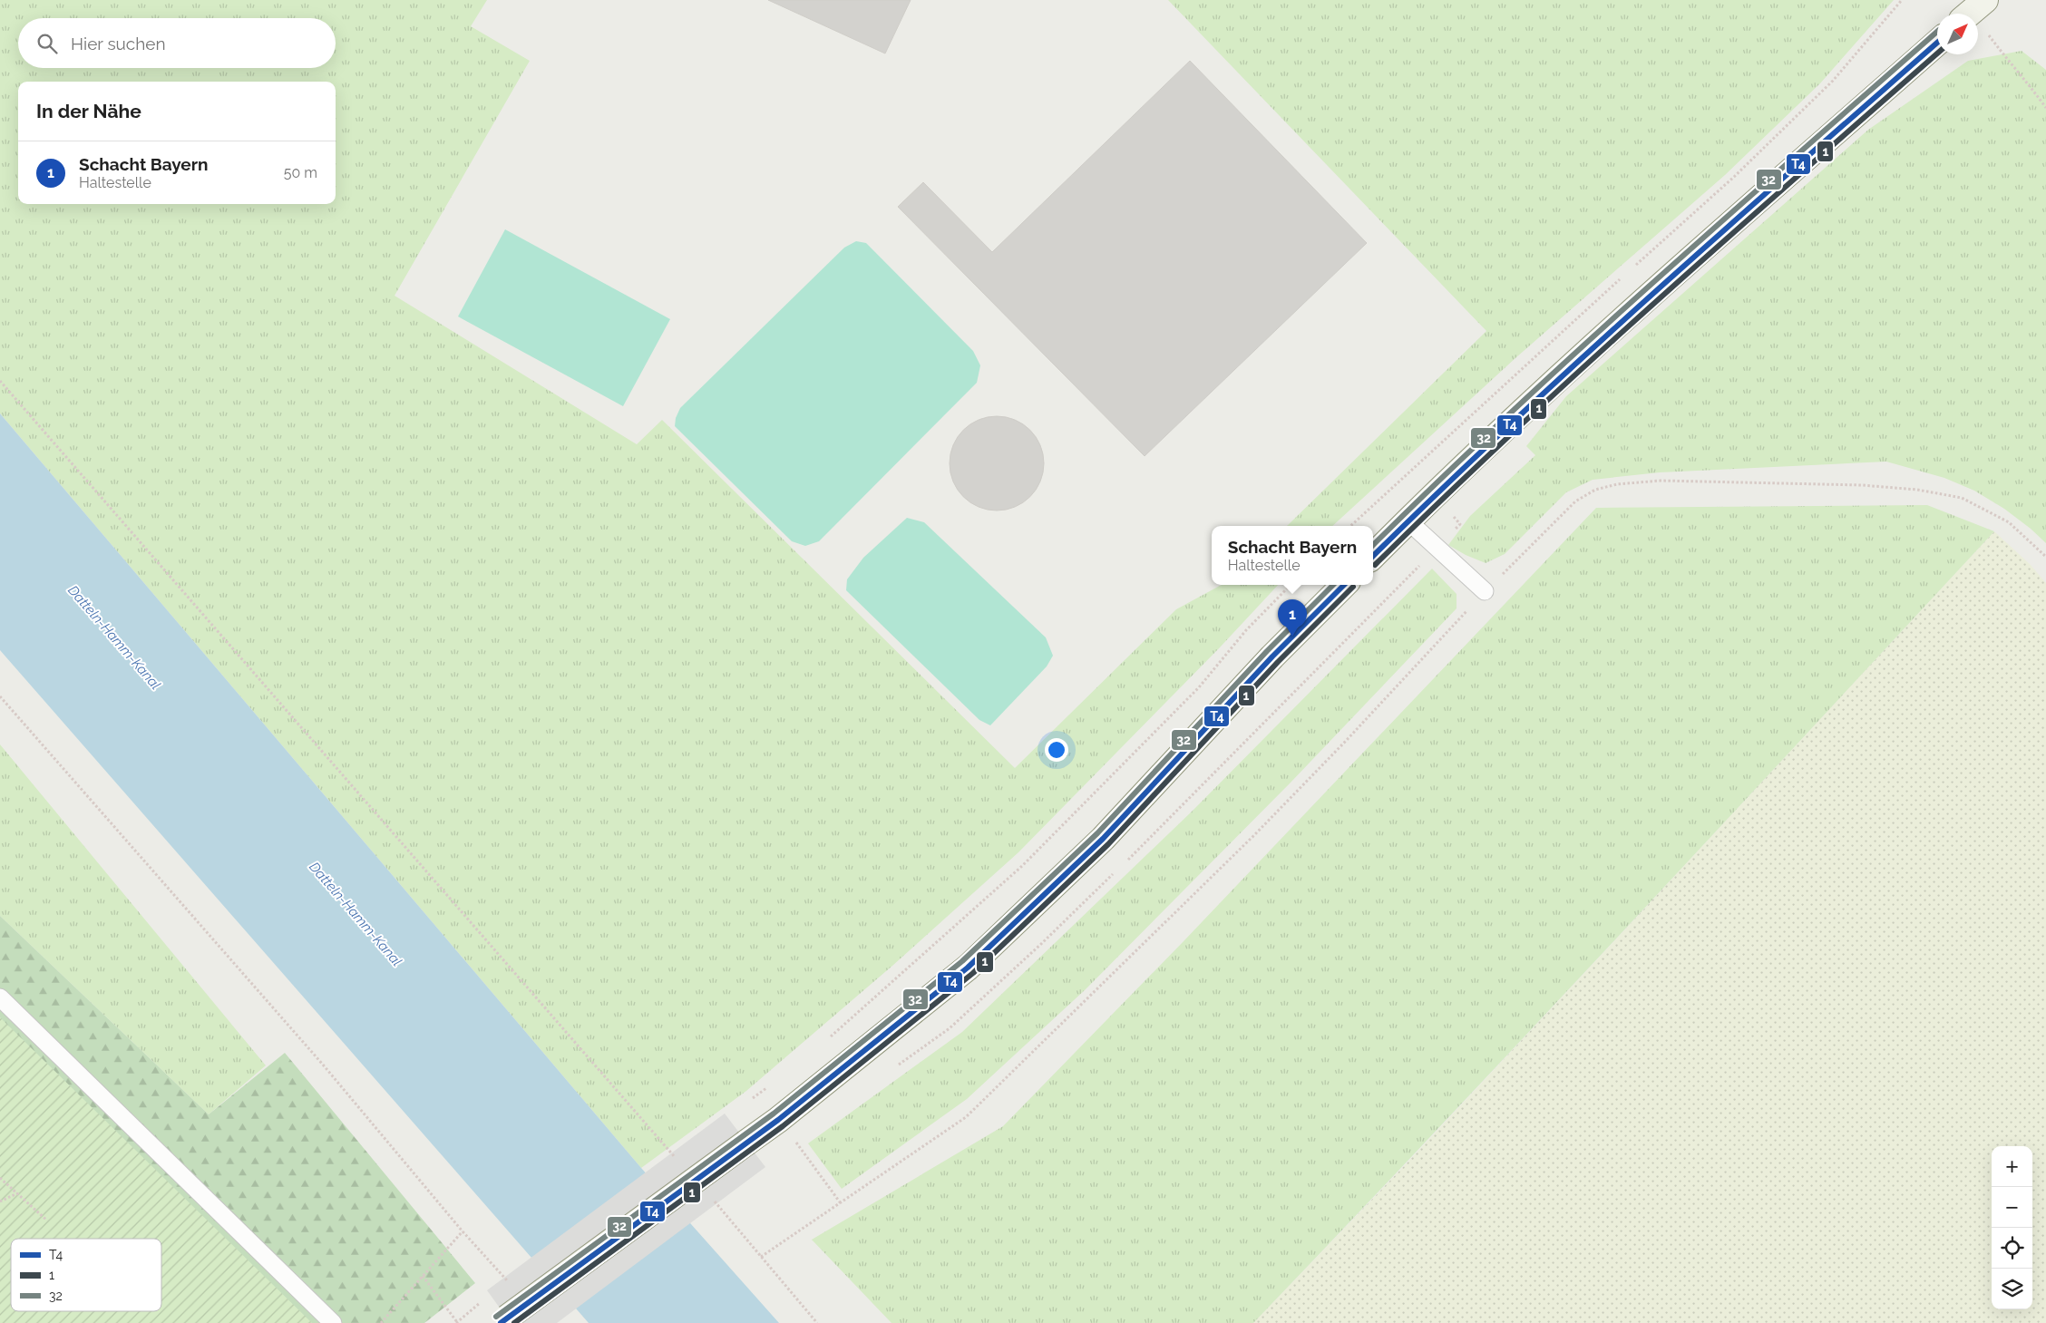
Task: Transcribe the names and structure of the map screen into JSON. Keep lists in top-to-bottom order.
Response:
{
  "water": ["Datteln-Hamm-Kanal"],
  "lines": ["transit line 32", "transit line T4", "transit line 1"],
  "legend": ["T4", "1", "32"],
  "north": "top right",
  "page": {
    "search": "Hier suchen",
    "heading": "In der Nähe",
    "list": [
      {
        "mark": "1",
        "name": "Schacht Bayern",
        "note": "Haltestelle",
        "value": "50 m"
      }
    ],
    "popup": ["Schacht Bayern", "Haltestelle"],
    "pins": "1",
    "map_buttons": ["+", "−"]
  }
}
